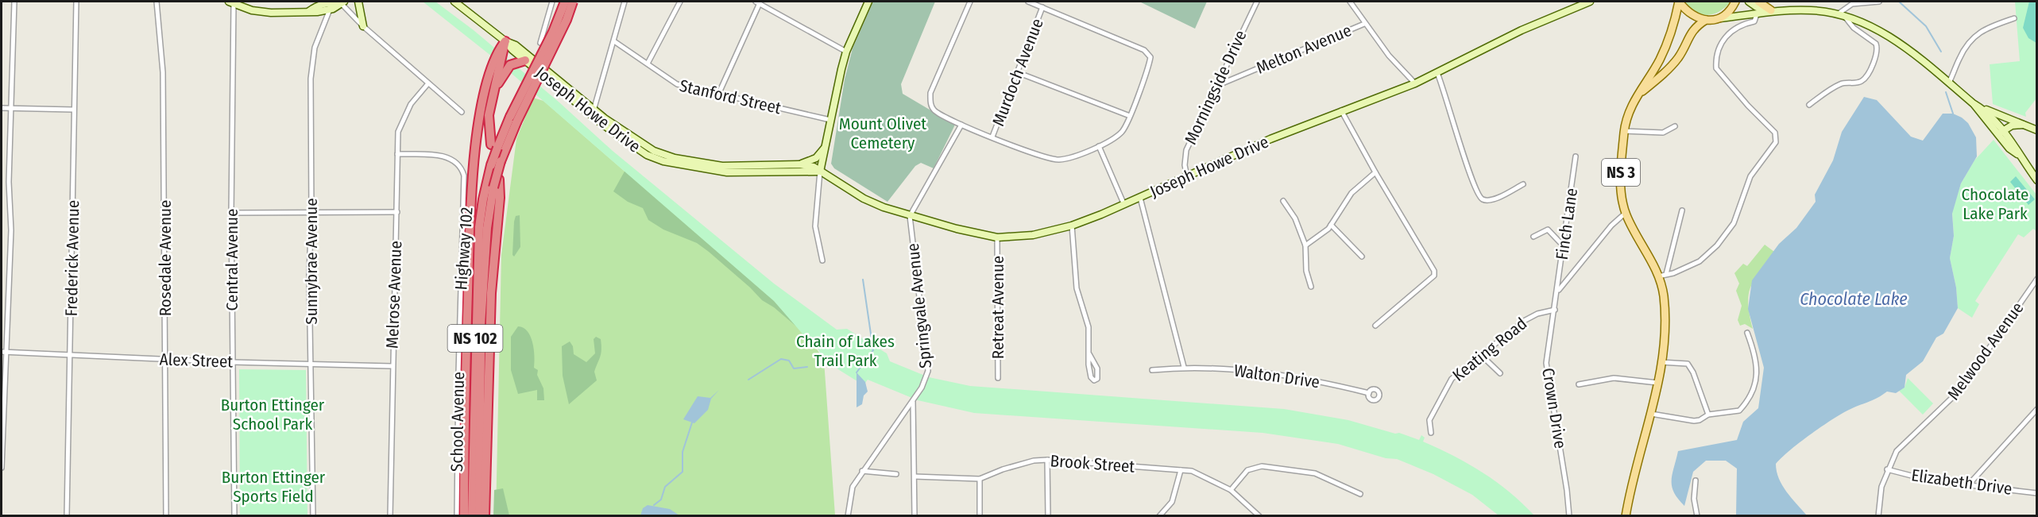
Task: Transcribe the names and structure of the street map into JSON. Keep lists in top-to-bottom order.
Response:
{
  "streets": {
    "highway": ["Highway 102", "NS 102"],
    "main road": ["Joseph Howe Drive", "NS 3"],
    "street": [
      "Melton Avenue",
      "Murdoch Avenue",
      "Morningside Drive",
      "Stanford Street",
      "Finch Lane",
      "Frederick Avenue",
      "Rosedale Avenue",
      "Central Avenue",
      "Sunnybrae Avenue",
      "Melrose Avenue",
      "Springvale Avenue",
      "Retreat Avenue",
      "Keating Road",
      "Melwood Avenue",
      "Alex Street",
      "Walton Drive",
      "Crown Drive",
      "School Avenue",
      "Brook Street",
      "Elizabeth Drive"
    ]
  },
  "crossings": [
    ["Melton Avenue", "Morningside Drive"],
    ["Morningside Drive", "Joseph Howe Drive"],
    ["Joseph Howe Drive", "Springvale Avenue"],
    ["Joseph Howe Drive", "Retreat Avenue"],
    ["NS 3", "Crown Drive"],
    ["Finch Lane", "Crown Drive"],
    ["Frederick Avenue", "Alex Street"],
    ["Rosedale Avenue", "Alex Street"],
    ["Central Avenue", "Alex Street"],
    ["Sunnybrae Avenue", "Alex Street"],
    ["Melrose Avenue", "Alex Street"],
    ["Melrose Avenue", "School Avenue"],
    ["Keating Road", "Crown Drive"],
    ["Melwood Avenue", "Elizabeth Drive"]
  ],
  "water": ["Chocolate Lake"],
  "parks": [
    "Mount Olivet Cemetery",
    "Chocolate Lake Park",
    "Chain of Lakes Trail Park",
    "Burton Ettinger School Park",
    "Burton Ettinger Sports Field"
  ]
}
